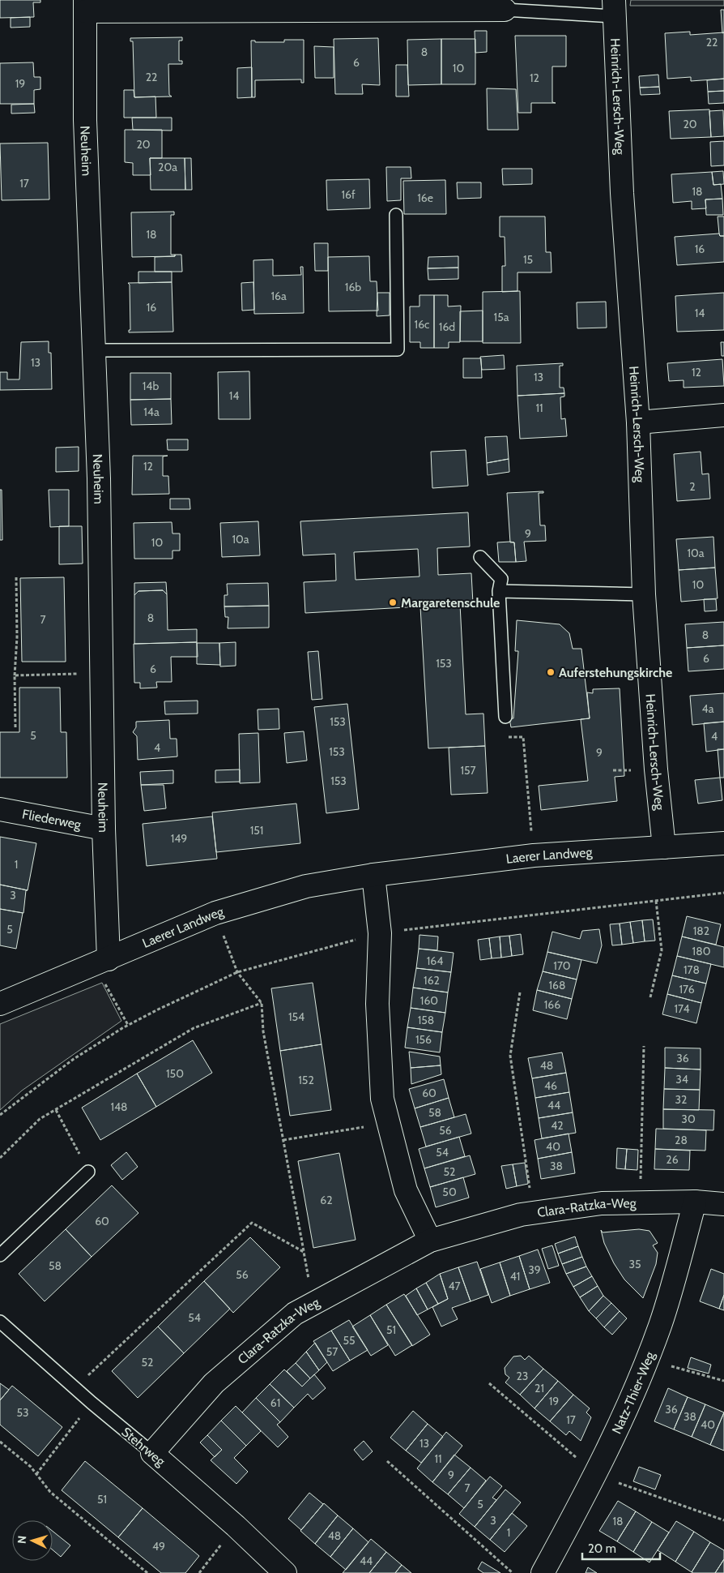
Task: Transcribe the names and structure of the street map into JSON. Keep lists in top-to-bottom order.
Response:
{
  "streets": {
    "street": [
      "Heinrich-Lersch-Weg",
      "Neuheim",
      "Fliederweg",
      "Laerer Landweg",
      "Clara-Ratzka-Weg",
      "Natz-Thier-Weg",
      "Stehrweg"
    ]
  },
  "crossings": [
    ["Heinrich-Lersch-Weg", "Laerer Landweg"],
    ["Neuheim", "Fliederweg"],
    ["Neuheim", "Laerer Landweg"],
    ["Clara-Ratzka-Weg", "Natz-Thier-Weg"],
    ["Clara-Ratzka-Weg", "Stehrweg"]
  ],
  "places": ["Margaretenschule", "Auferstehungskirche"],
  "house_numbers": [
    "22",
    "8",
    "6",
    "10",
    "22",
    "12",
    "19",
    "20",
    "20",
    "20a",
    "17",
    "18",
    "16f",
    "16e",
    "18",
    "16",
    "15",
    "16b",
    "16a",
    "16",
    "14",
    "15a",
    "16c",
    "16d",
    "13",
    "12",
    "13",
    "14b",
    "14",
    "11",
    "14a",
    "12",
    "2",
    "9",
    "10a",
    "10",
    "10a",
    "10",
    "8",
    "7",
    "8",
    "6",
    "153",
    "6",
    "4a",
    "153",
    "5",
    "4",
    "4",
    "153",
    "9",
    "157",
    "153",
    "151",
    "149",
    "1",
    "3",
    "5",
    "182",
    "180",
    "164",
    "170",
    "178",
    "162",
    "168",
    "176",
    "160",
    "166",
    "174",
    "154",
    "158",
    "156",
    "36",
    "48",
    "150",
    "34",
    "152",
    "46",
    "60",
    "32",
    "44",
    "148",
    "58",
    "30",
    "42",
    "56",
    "28",
    "40",
    "54",
    "26",
    "38",
    "52",
    "50",
    "62",
    "60",
    "35",
    "58",
    "39",
    "56",
    "41",
    "47",
    "54",
    "51",
    "55",
    "57",
    "52",
    "23",
    "21",
    "19",
    "61",
    "36",
    "53",
    "38",
    "17",
    "40",
    "13",
    "11",
    "9",
    "7",
    "51",
    "5",
    "3",
    "18",
    "1",
    "48",
    "49",
    "44"
  ],
  "scale_bar": "20 m",
  "north": "left"
}
